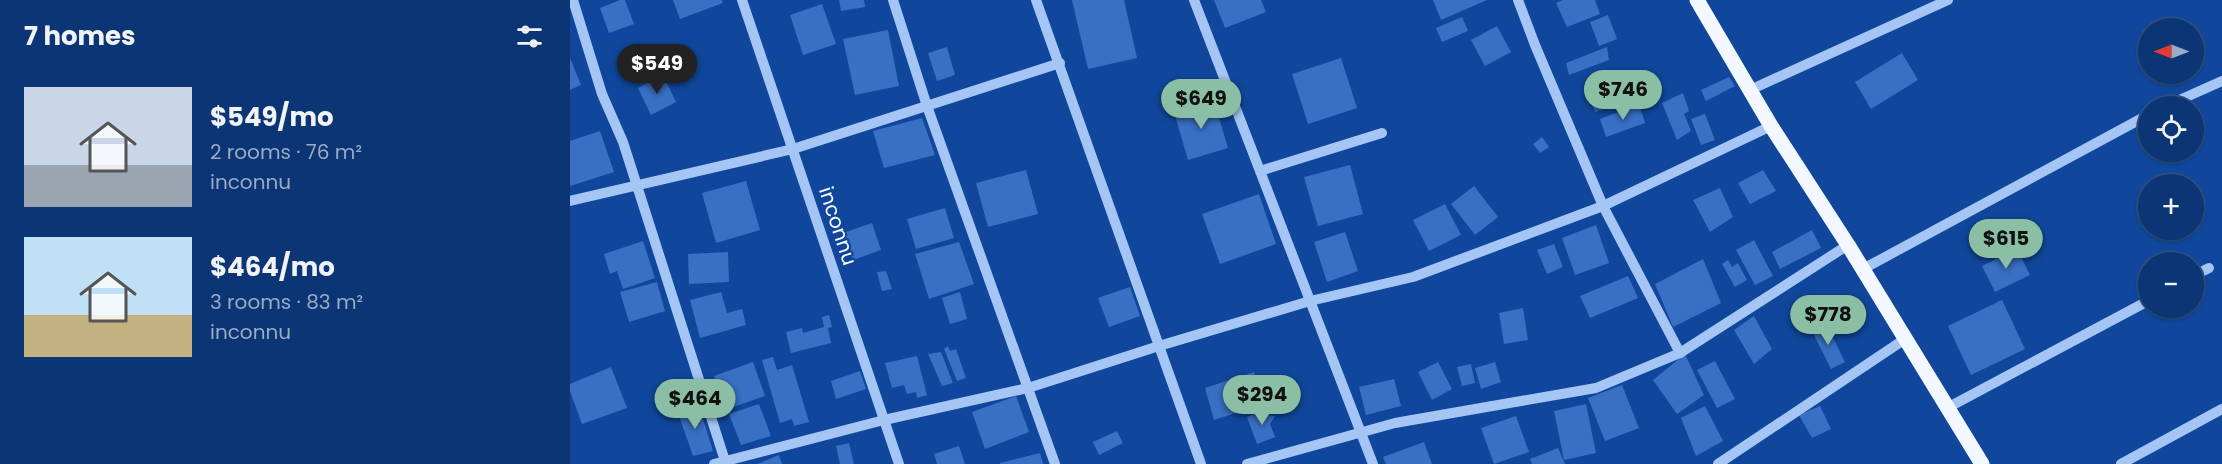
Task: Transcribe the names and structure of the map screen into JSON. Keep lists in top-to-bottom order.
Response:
{
  "streets": {
    "street": ["inconnu"]
  },
  "north": "left",
  "page": {
    "heading": "7 homes",
    "map_buttons": ["+", "−"],
    "price": [
      "$549",
      "$746",
      "$649",
      "$615",
      "$778",
      "$294",
      "$464"
    ],
    "list": [
      {
        "name": "$549/mo",
        "note": "2 rooms · 76 m² · inconnu"
      },
      {
        "name": "$464/mo",
        "note": "3 rooms · 83 m² · inconnu"
      }
    ]
  }
}
